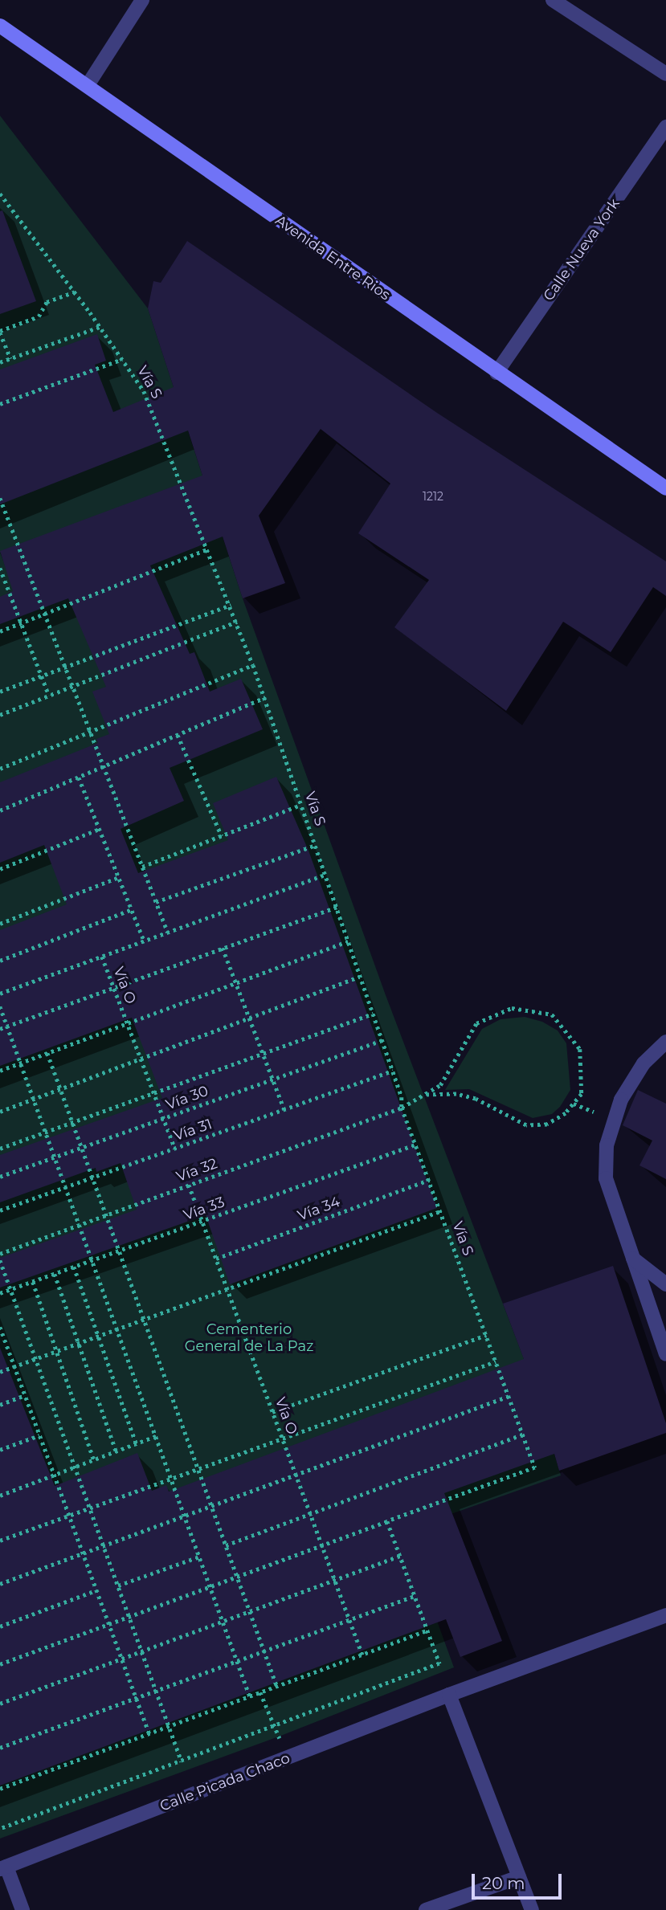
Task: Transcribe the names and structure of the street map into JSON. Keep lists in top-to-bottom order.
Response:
{
  "streets": {
    "main road": ["Avenida Entre Rios"],
    "street": ["Calle Nueva York", "Calle Picada Chaco"],
    "path": [
      "Vía S",
      "Vía O",
      "Vía 30",
      "Vía 31",
      "Vía 32",
      "Vía 33",
      "Vía 34"
    ]
  },
  "crossings": [
    ["Calle Nueva York", "Avenida Entre Rios"],
    ["Vía S", "Vía 30"],
    ["Vía S", "Vía 31"],
    ["Vía S", "Vía 32"],
    ["Vía S", "Vía 33"],
    ["Vía S", "Vía 34"],
    ["Vía O", "Vía 30"],
    ["Vía O", "Vía 31"],
    ["Vía O", "Vía 32"],
    ["Vía O", "Vía 33"],
    ["Vía O", "Vía 34"]
  ],
  "parks": ["Cementerio General de La Paz"],
  "house_numbers": ["1212"],
  "scale_bar": "20 m"
}
